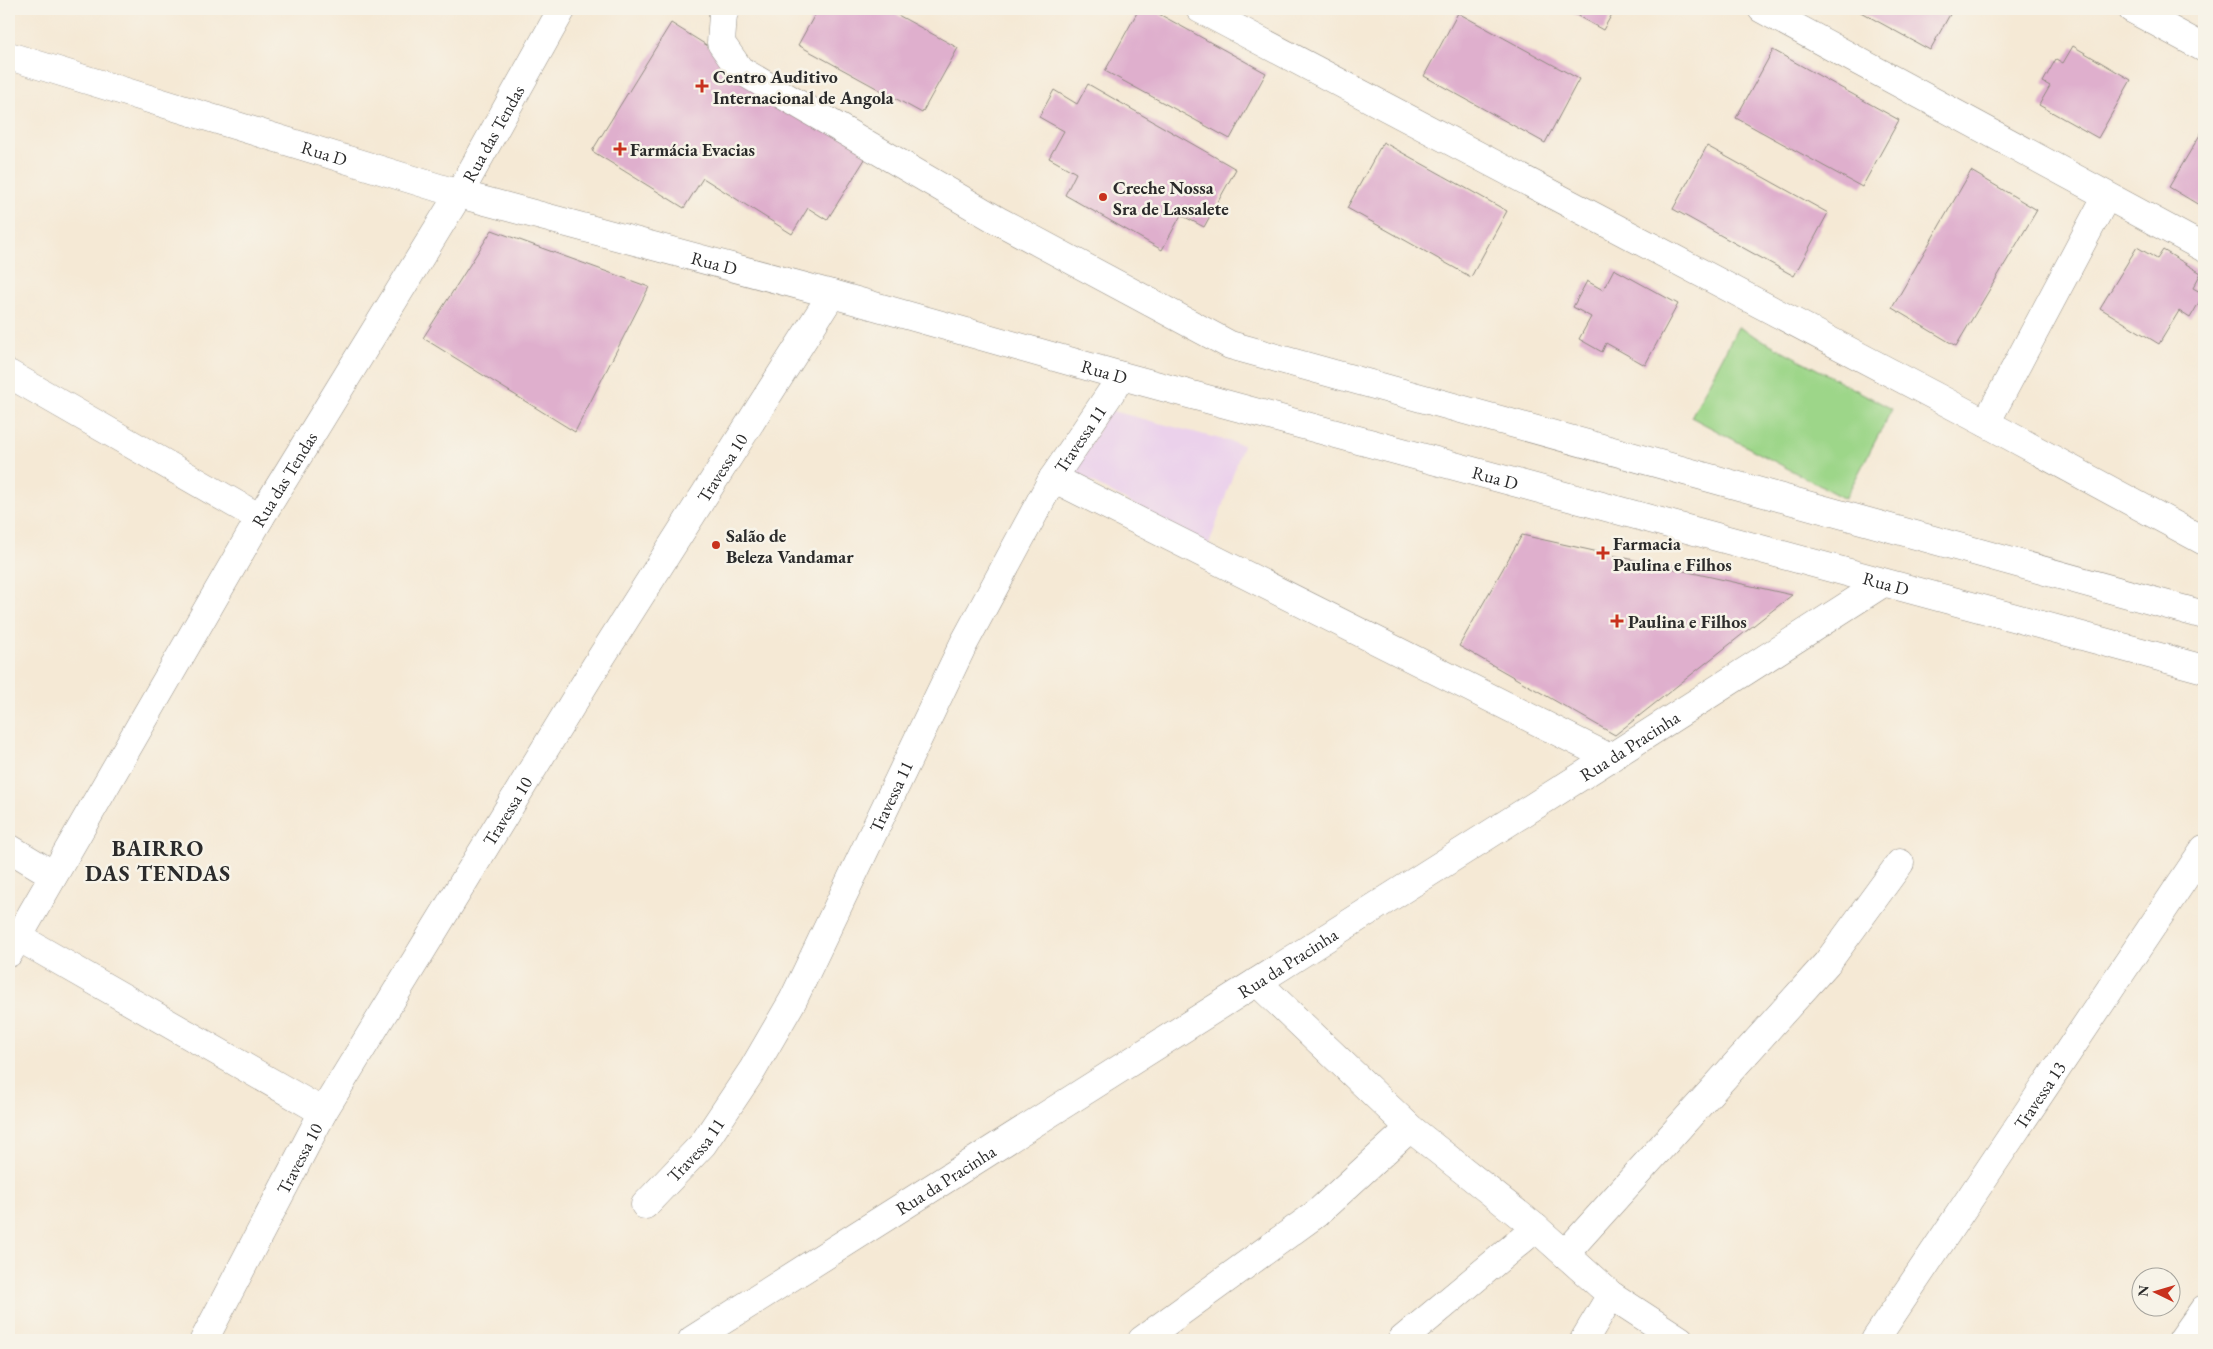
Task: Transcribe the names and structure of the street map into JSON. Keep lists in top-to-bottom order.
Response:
{
  "streets": {
    "street": [
      "Rua das Tendas",
      "Rua D",
      "Travessa 11",
      "Travessa 10",
      "Rua da Pracinha",
      "Travessa 13"
    ]
  },
  "crossings": [
    ["Rua das Tendas", "Rua D"],
    ["Rua D", "Travessa 11"],
    ["Rua D", "Travessa 10"],
    ["Rua D", "Rua da Pracinha"]
  ],
  "districts": ["BAIRRO DAS TENDAS"],
  "places": {
    "health": [
      "Centro Auditivo Internacional de Angola",
      "Farmácia Evacias",
      "Farmacia Paulina e Filhos",
      "Paulina e Filhos"
    ],
    "other": ["Creche Nossa Sra de Lassalete", "Salão de Beleza Vandamar"]
  },
  "north": "left"
}
